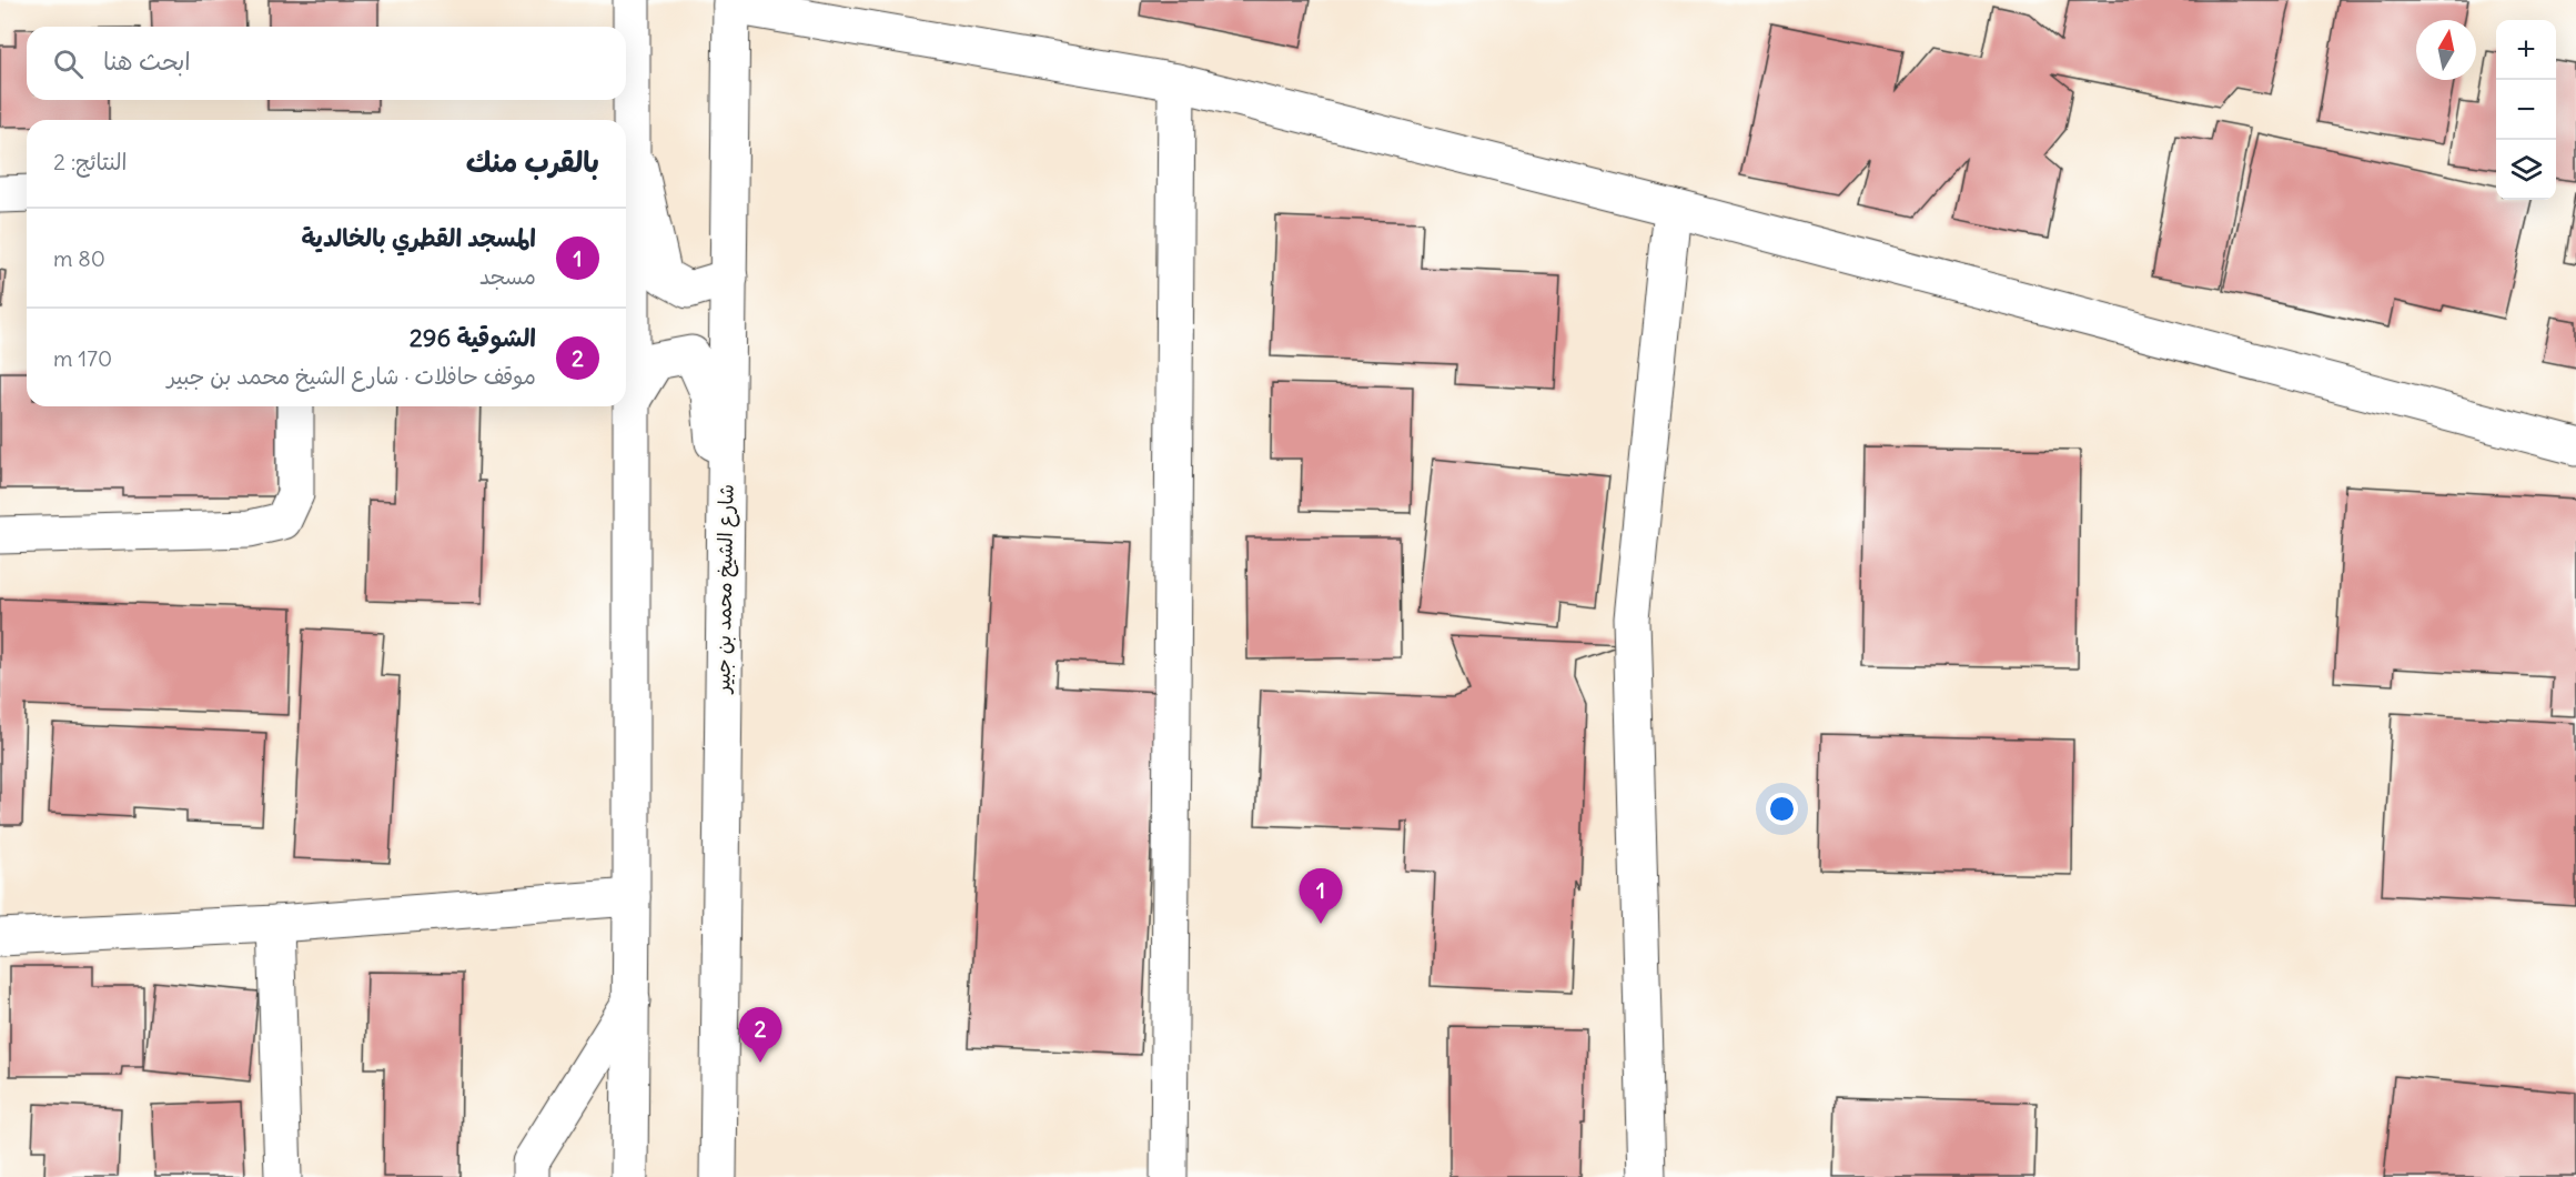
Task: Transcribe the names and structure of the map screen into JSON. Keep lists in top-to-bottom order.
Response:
{
  "streets": {
    "street": ["شارع الشيخ محمد بن جبير"]
  },
  "north": "top",
  "page": {
    "map_buttons": ["+", "−"],
    "search": "ابحث هنا",
    "heading": ["بالقرب منك", "النتائج: 2"],
    "list": [
      {
        "mark": "1",
        "name": "المسجد القطري بالخالدية",
        "note": "مسجد",
        "value": "80 m"
      },
      {
        "mark": "2",
        "name": "الشوقية 296",
        "note": "موقف حافلات · شارع الشيخ محمد بن جبير",
        "value": "170 m"
      }
    ],
    "pins": ["1", "2"]
  }
}
